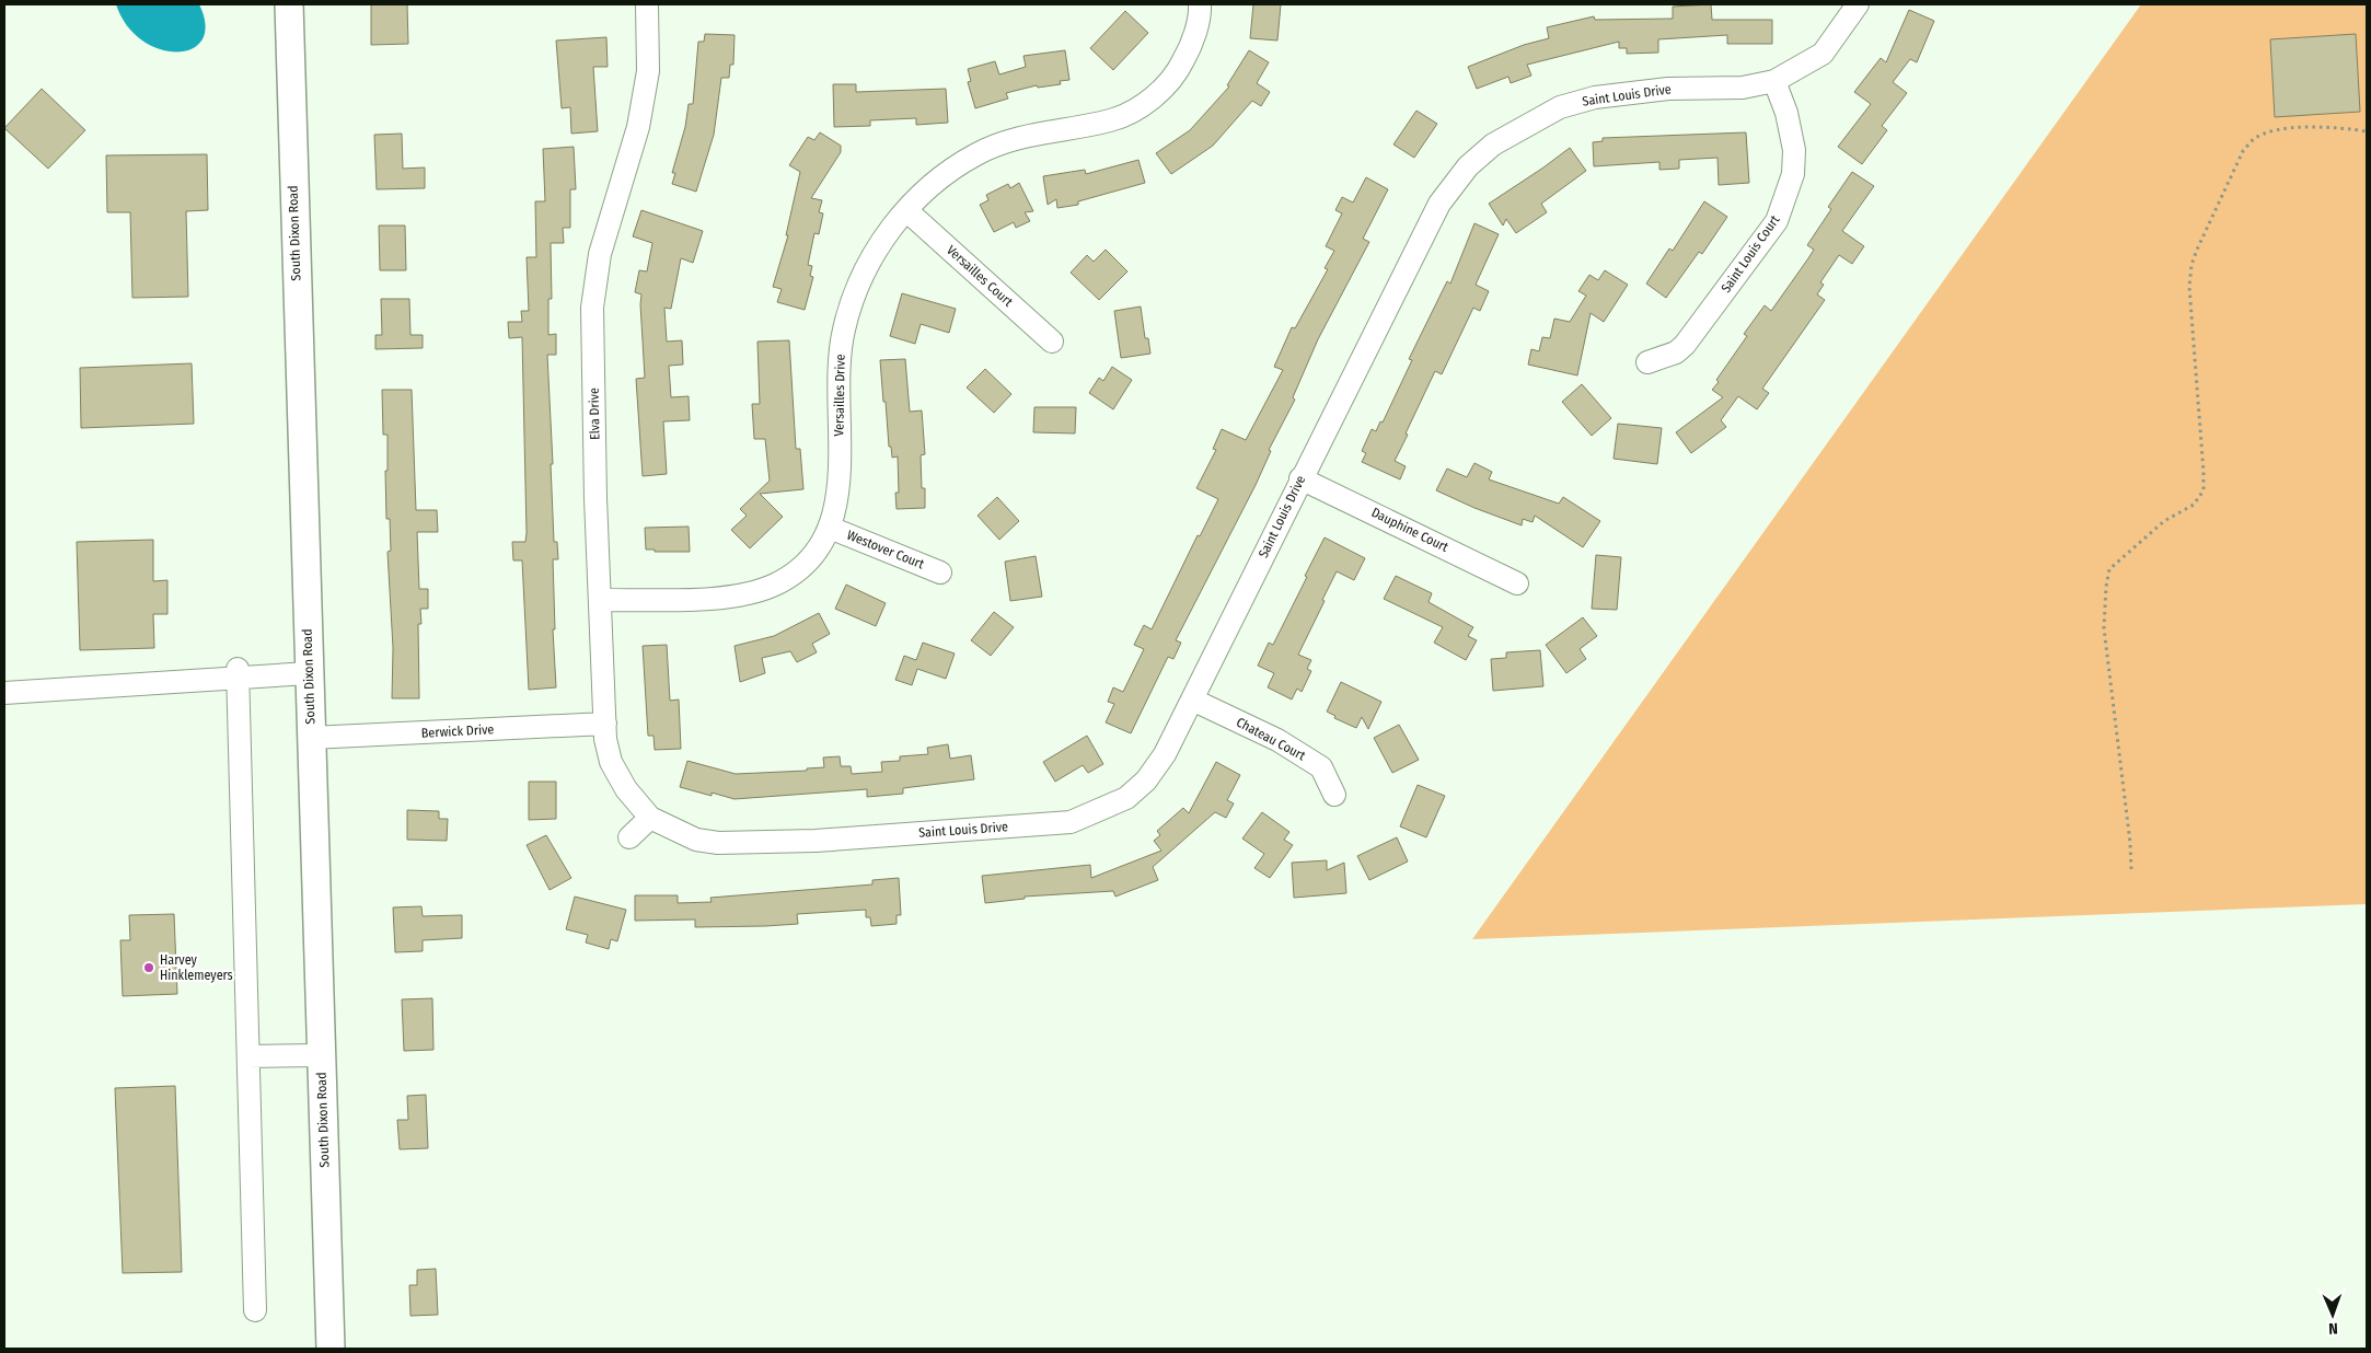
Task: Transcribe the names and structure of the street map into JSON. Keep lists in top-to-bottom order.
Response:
{
  "streets": {
    "main road": ["South Dixon Road"],
    "street": [
      "Saint Louis Drive",
      "Saint Louis Court",
      "Versailles Court",
      "Versailles Drive",
      "Elva Drive",
      "Dauphine Court",
      "Westover Court",
      "Berwick Drive",
      "Chateau Court"
    ]
  },
  "crossings": [
    ["Saint Louis Drive", "Saint Louis Court"],
    ["Saint Louis Drive", "Elva Drive"],
    ["Saint Louis Drive", "Dauphine Court"],
    ["Saint Louis Drive", "Chateau Court"],
    ["South Dixon Road", "Berwick Drive"],
    ["Versailles Court", "Versailles Drive"],
    ["Versailles Drive", "Elva Drive"],
    ["Versailles Drive", "Westover Court"],
    ["Elva Drive", "Berwick Drive"]
  ],
  "places": ["Harvey Hinklemeyers"],
  "north": "bottom"
}
